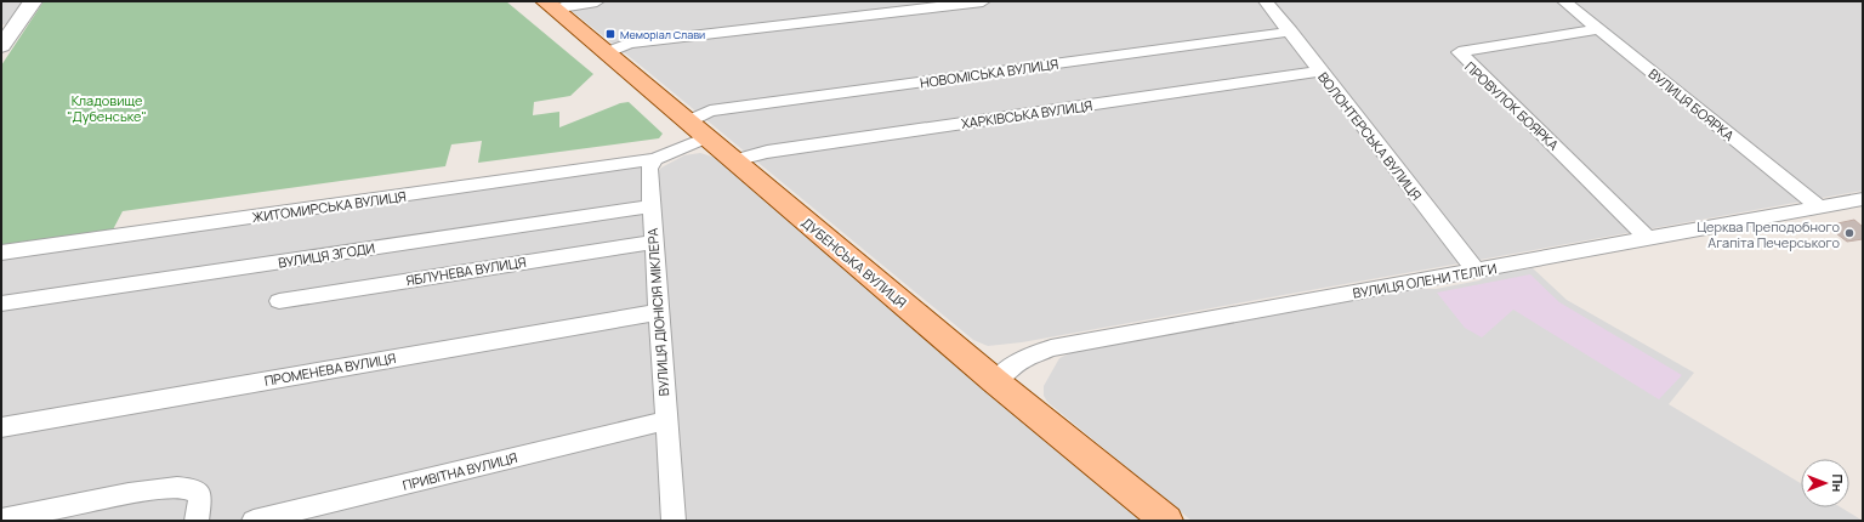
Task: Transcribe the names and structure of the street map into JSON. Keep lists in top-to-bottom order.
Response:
{
  "streets": {
    "main road": ["ДУБЕНСЬКА ВУЛИЦЯ"],
    "street": [
      "НОВОМІСЬКА ВУЛИЦЯ",
      "ВУЛИЦЯ БОЯРКА",
      "ПРОВУЛОК БОЯРКА",
      "ХАРКІВСЬКА ВУЛИЦЯ",
      "ВОЛОНТЕРСЬКА ВУЛИЦЯ",
      "ЖИТОМИРСЬКА ВУЛИЦЯ",
      "ВУЛИЦЯ ЗГОДИ",
      "ЯБЛУНЕВА ВУЛИЦЯ",
      "ВУЛИЦЯ ОЛЕНИ ТЕЛІГИ",
      "ВУЛИЦЯ ДІОНІСІЯ МІКЛЕРА",
      "ПРОМЕНЕВА ВУЛИЦЯ",
      "ПРИВІТНА ВУЛИЦЯ"
    ]
  },
  "crossings": [
    ["НОВОМІСЬКА ВУЛИЦЯ", "ВОЛОНТЕРСЬКА ВУЛИЦЯ"],
    ["НОВОМІСЬКА ВУЛИЦЯ", "ДУБЕНСЬКА ВУЛИЦЯ"],
    ["ВУЛИЦЯ БОЯРКА", "ПРОВУЛОК БОЯРКА"],
    ["ВУЛИЦЯ БОЯРКА", "ВУЛИЦЯ ОЛЕНИ ТЕЛІГИ"],
    ["ПРОВУЛОК БОЯРКА", "ВУЛИЦЯ ОЛЕНИ ТЕЛІГИ"],
    ["ХАРКІВСЬКА ВУЛИЦЯ", "ВОЛОНТЕРСЬКА ВУЛИЦЯ"],
    ["ХАРКІВСЬКА ВУЛИЦЯ", "ДУБЕНСЬКА ВУЛИЦЯ"],
    ["ВОЛОНТЕРСЬКА ВУЛИЦЯ", "ВУЛИЦЯ ОЛЕНИ ТЕЛІГИ"],
    ["ЖИТОМИРСЬКА ВУЛИЦЯ", "ВУЛИЦЯ ДІОНІСІЯ МІКЛЕРА"],
    ["ВУЛИЦЯ ЗГОДИ", "ВУЛИЦЯ ДІОНІСІЯ МІКЛЕРА"],
    ["ДУБЕНСЬКА ВУЛИЦЯ", "ВУЛИЦЯ ОЛЕНИ ТЕЛІГИ"],
    ["ЯБЛУНЕВА ВУЛИЦЯ", "ВУЛИЦЯ ДІОНІСІЯ МІКЛЕРА"],
    ["ВУЛИЦЯ ДІОНІСІЯ МІКЛЕРА", "ПРОМЕНЕВА ВУЛИЦЯ"],
    ["ВУЛИЦЯ ДІОНІСІЯ МІКЛЕРА", "ПРИВІТНА ВУЛИЦЯ"]
  ],
  "parks": ["Кладовище \"Дубенське\""],
  "places": {
    "transit": ["Меморіал Слави"],
    "other": ["Церква Преподобного Агапіта Печерського"]
  },
  "north": "right"
}
